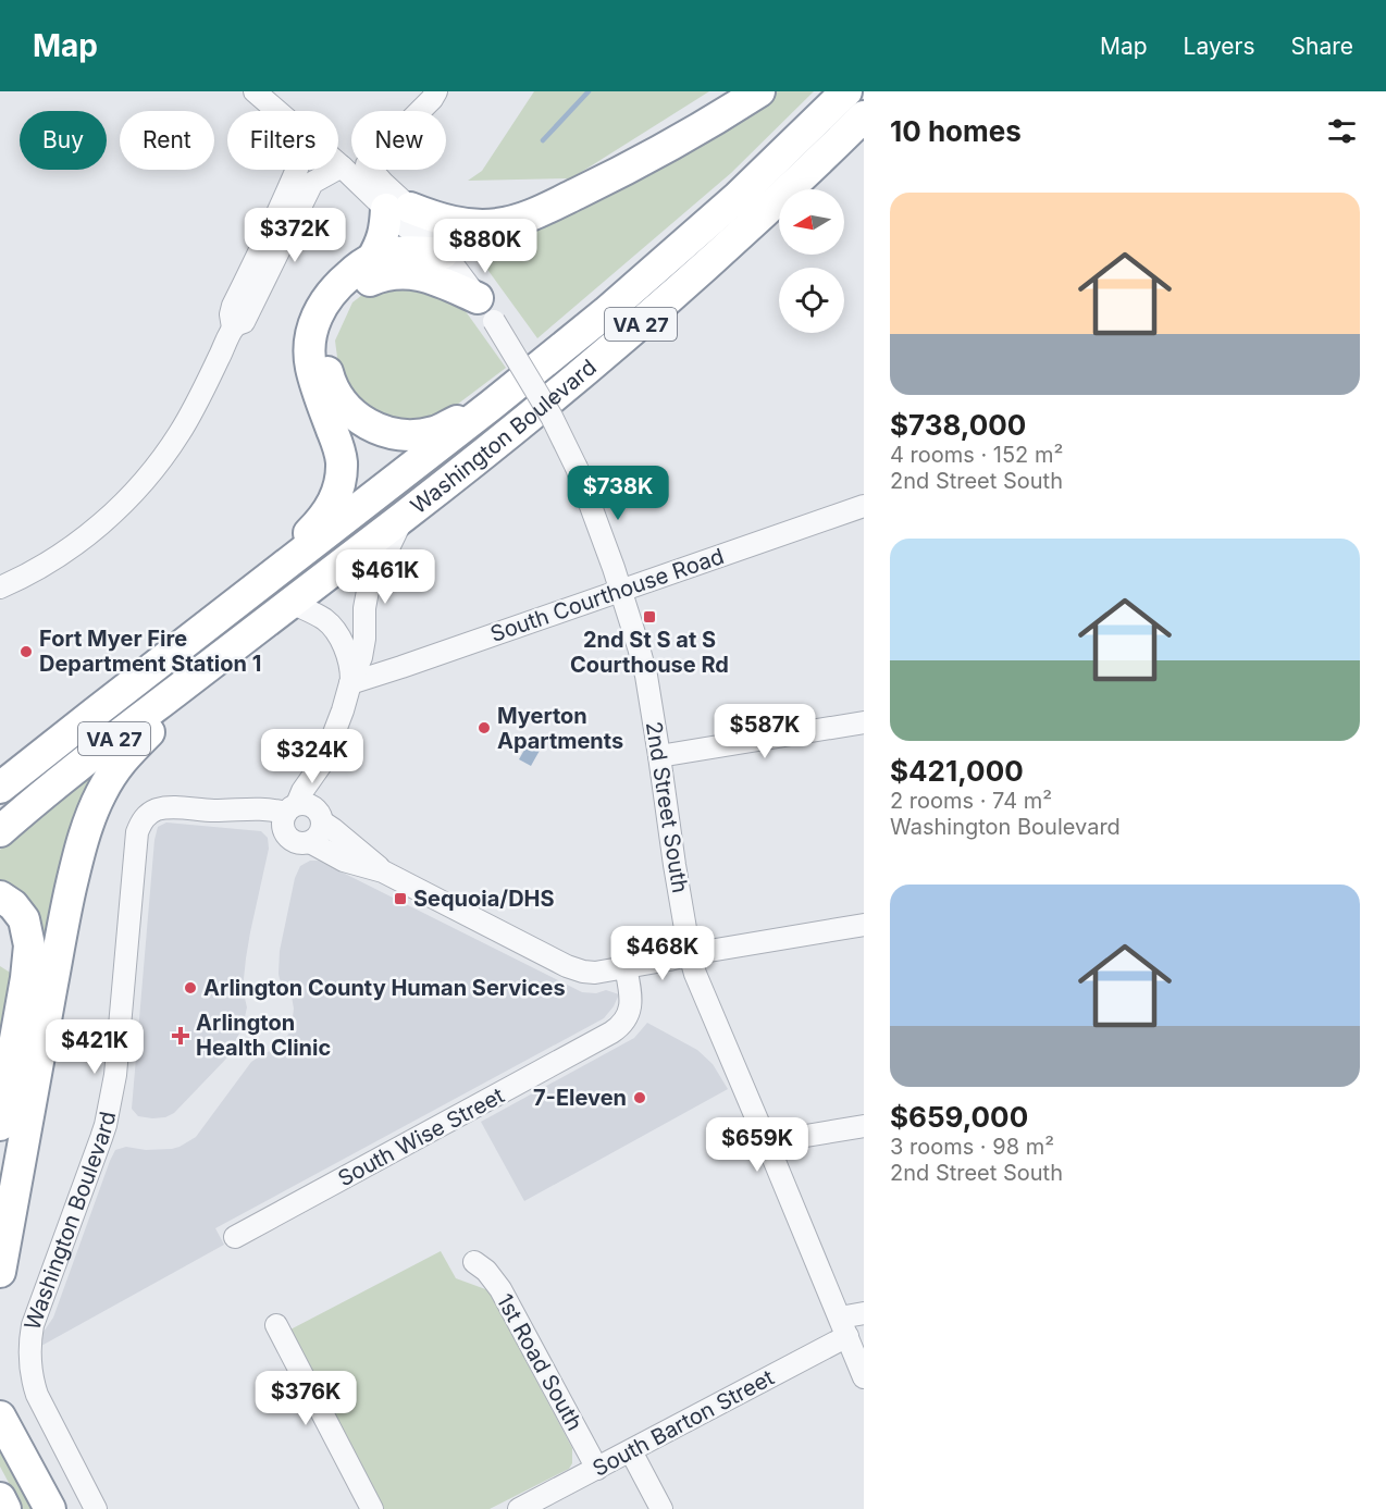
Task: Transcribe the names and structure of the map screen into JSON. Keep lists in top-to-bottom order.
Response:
{
  "streets": {
    "highway": ["VA 27", "Washington Boulevard"],
    "street": [
      "South Courthouse Road",
      "2nd Street South",
      "South Wise Street",
      "1st Road South",
      "South Barton Street"
    ]
  },
  "crossings": [
    ["South Courthouse Road", "2nd Street South"],
    ["2nd Street South", "South Barton Street"],
    ["1st Road South", "South Barton Street"]
  ],
  "places": {
    "transit": ["2nd St S at S Courthouse Rd", "Sequoia/DHS"],
    "other": [
      "Fort Myer Fire Department Station 1",
      "Myerton Apartments",
      "Arlington County Human Services",
      "7-Eleven"
    ],
    "health": ["Arlington Health Clinic"]
  },
  "north": "left",
  "page": {
    "header": "Map",
    "nav": ["Map", "Layers", "Share"],
    "heading": "10 homes",
    "chip": [
      "Buy",
      "Rent",
      "Filters",
      "New"
    ],
    "list": [
      {
        "name": "$738,000",
        "note": "4 rooms · 152 m² · 2nd Street South"
      },
      {
        "name": "$421,000",
        "note": "2 rooms · 74 m² · Washington Boulevard"
      },
      {
        "name": "$659,000",
        "note": "3 rooms · 98 m² · 2nd Street South"
      }
    ],
    "price": [
      "$372K",
      "$880K",
      "$738K",
      "$461K",
      "$587K",
      "$324K",
      "$468K",
      "$421K",
      "$659K",
      "$376K"
    ]
  }
}
